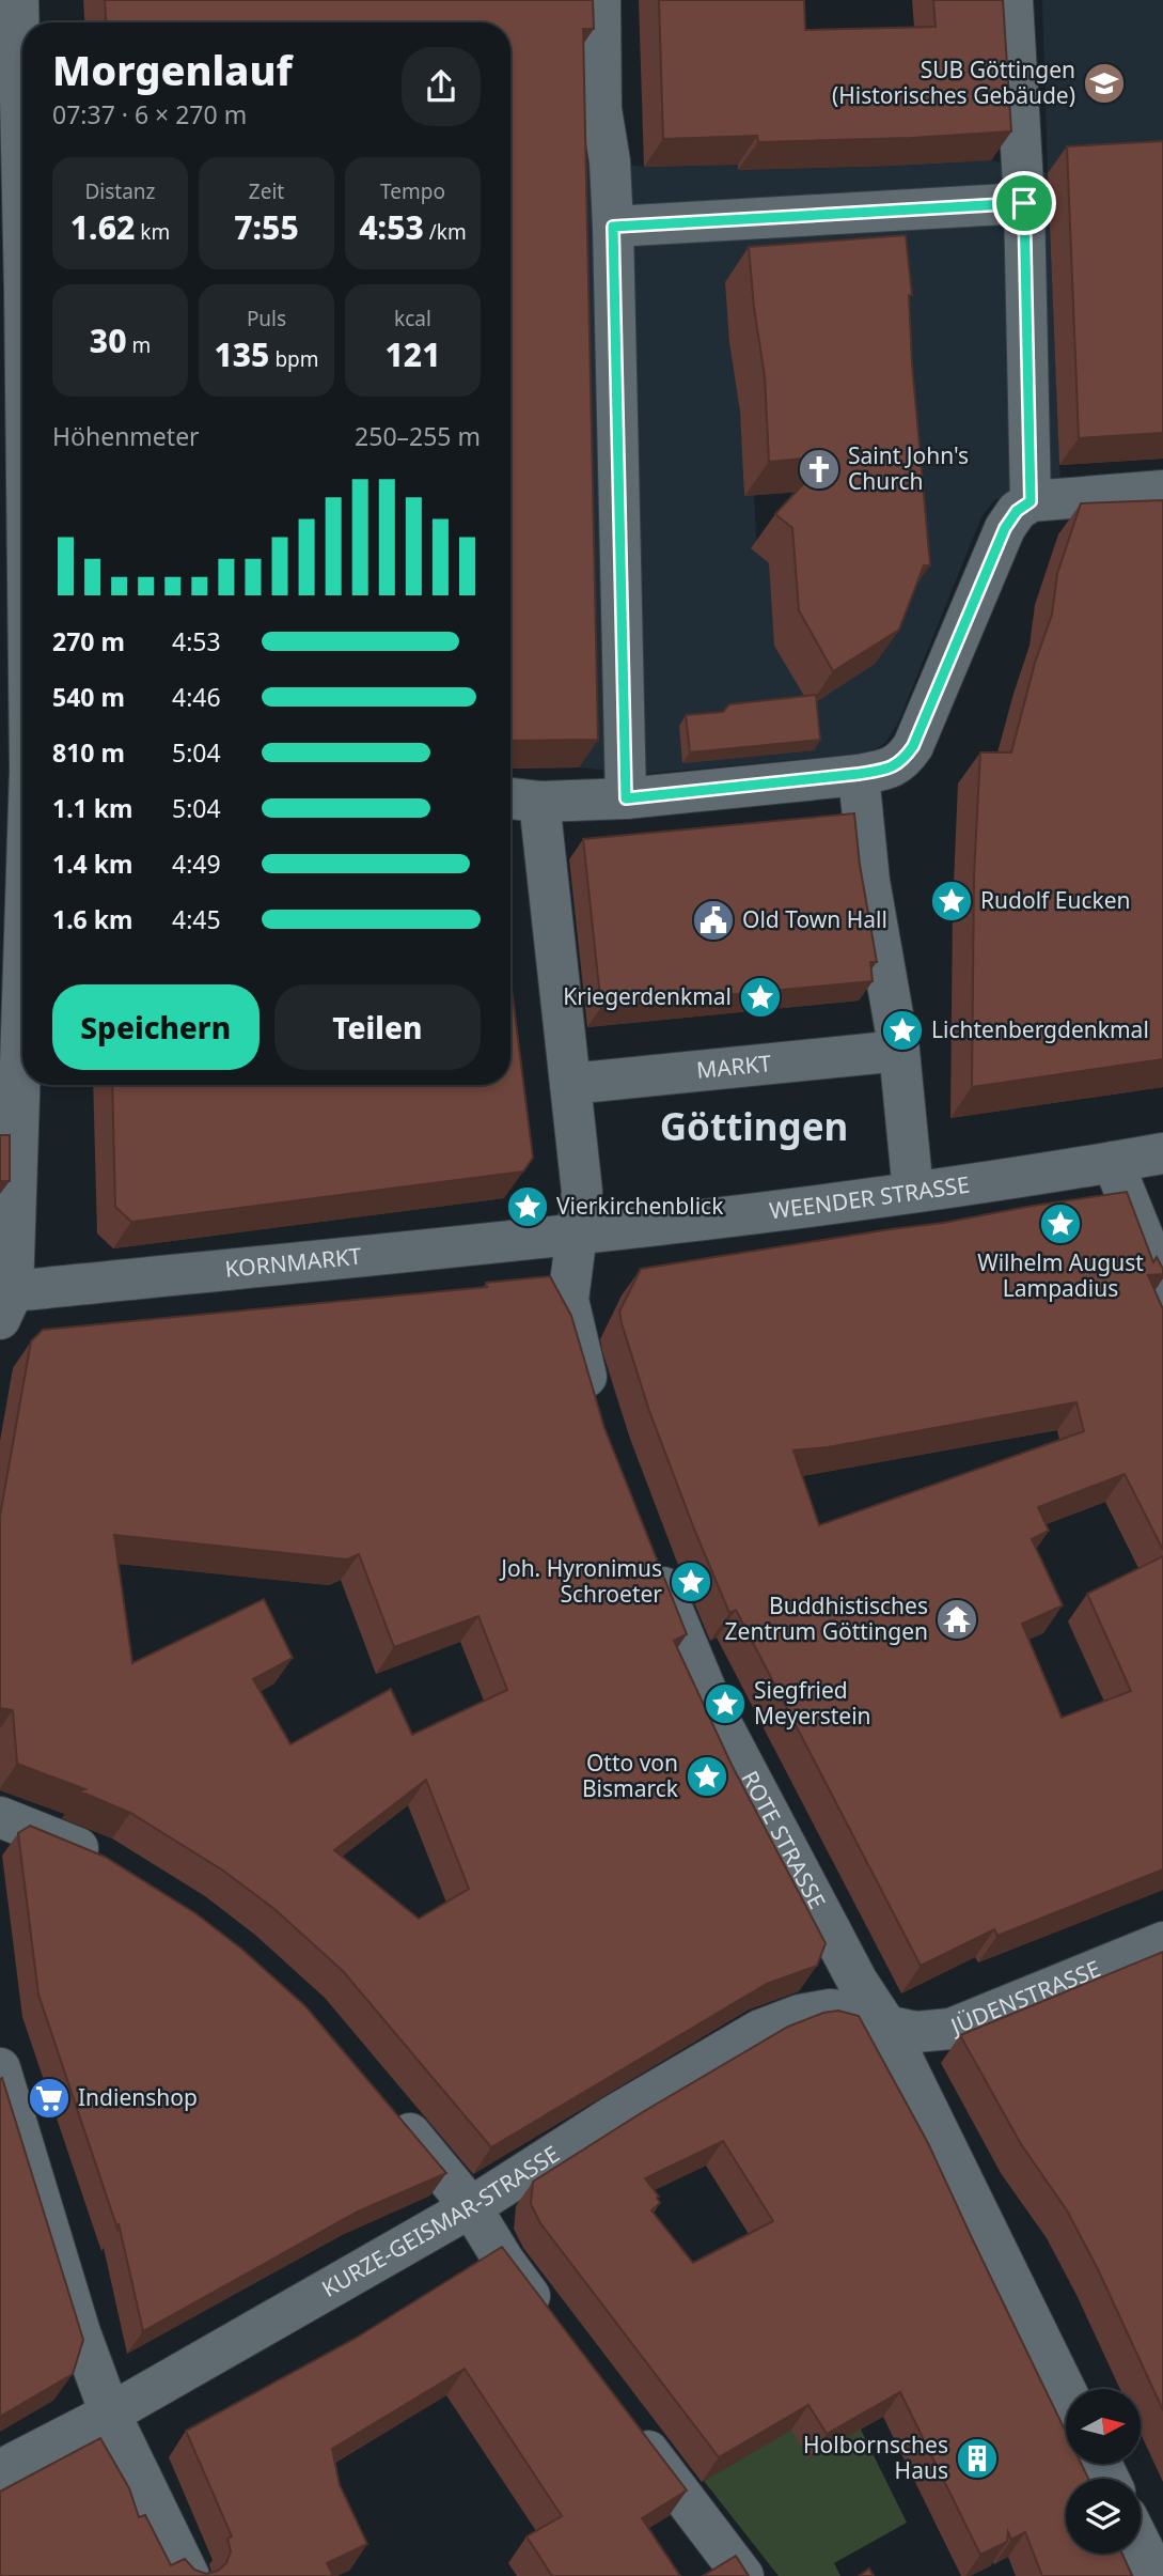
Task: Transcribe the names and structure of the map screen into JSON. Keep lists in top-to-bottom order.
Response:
{
  "streets": {
    "street": [
      "MARKT",
      "WEENDER STRASSE",
      "KORNMARKT",
      "ROTE STRASSE",
      "JÜDENSTRASSE",
      "KURZE-GEISMAR-STRASSE"
    ]
  },
  "crossings": [
    ["WEENDER STRASSE", "KORNMARKT"],
    ["ROTE STRASSE", "JÜDENSTRASSE"],
    ["ROTE STRASSE", "KURZE-GEISMAR-STRASSE"],
    ["JÜDENSTRASSE", "KURZE-GEISMAR-STRASSE"]
  ],
  "districts": ["Göttingen"],
  "places": {
    "school or university": ["SUB Göttingen (Historisches Gebäude)"],
    "church": ["Saint John's Church"],
    "place": [
      "Rudolf Eucken",
      "Kriegerdenkmal",
      "Lichtenbergdenkmal",
      "Vierkirchenblick",
      "Wilhelm August Lampadius",
      "Joh. Hyronimus Schroeter",
      "Siegfried Meyerstein",
      "Otto von Bismarck"
    ],
    "public building": ["Old Town Hall"],
    "temple": ["Buddhistisches Zentrum Göttingen"],
    "supermarket": ["Indienshop"],
    "building": ["Holbornsches Haus"]
  },
  "north": "right",
  "page": {
    "heading": ["Morgenlauf", "07:37 · 6 × 270 m"],
    "stats": [
      ["Distanz", "1.62 km"],
      ["Zeit", "7:55"],
      ["Tempo", "4:53 /km"],
      ["30 m"],
      ["Puls", "135 bpm"],
      ["kcal", "121"]
    ],
    "chart": ["Höhenmeter", "250–255 m"],
    "list": [
      {
        "name": "270 m",
        "note": "4:53"
      },
      {
        "name": "540 m",
        "note": "4:46"
      },
      {
        "name": "810 m",
        "note": "5:04"
      },
      {
        "name": "1.1 km",
        "note": "5:04"
      },
      {
        "name": "1.4 km",
        "note": "4:49"
      },
      {
        "name": "1.6 km",
        "note": "4:45"
      }
    ],
    "buttons": ["Speichern", "Teilen"]
  }
}
